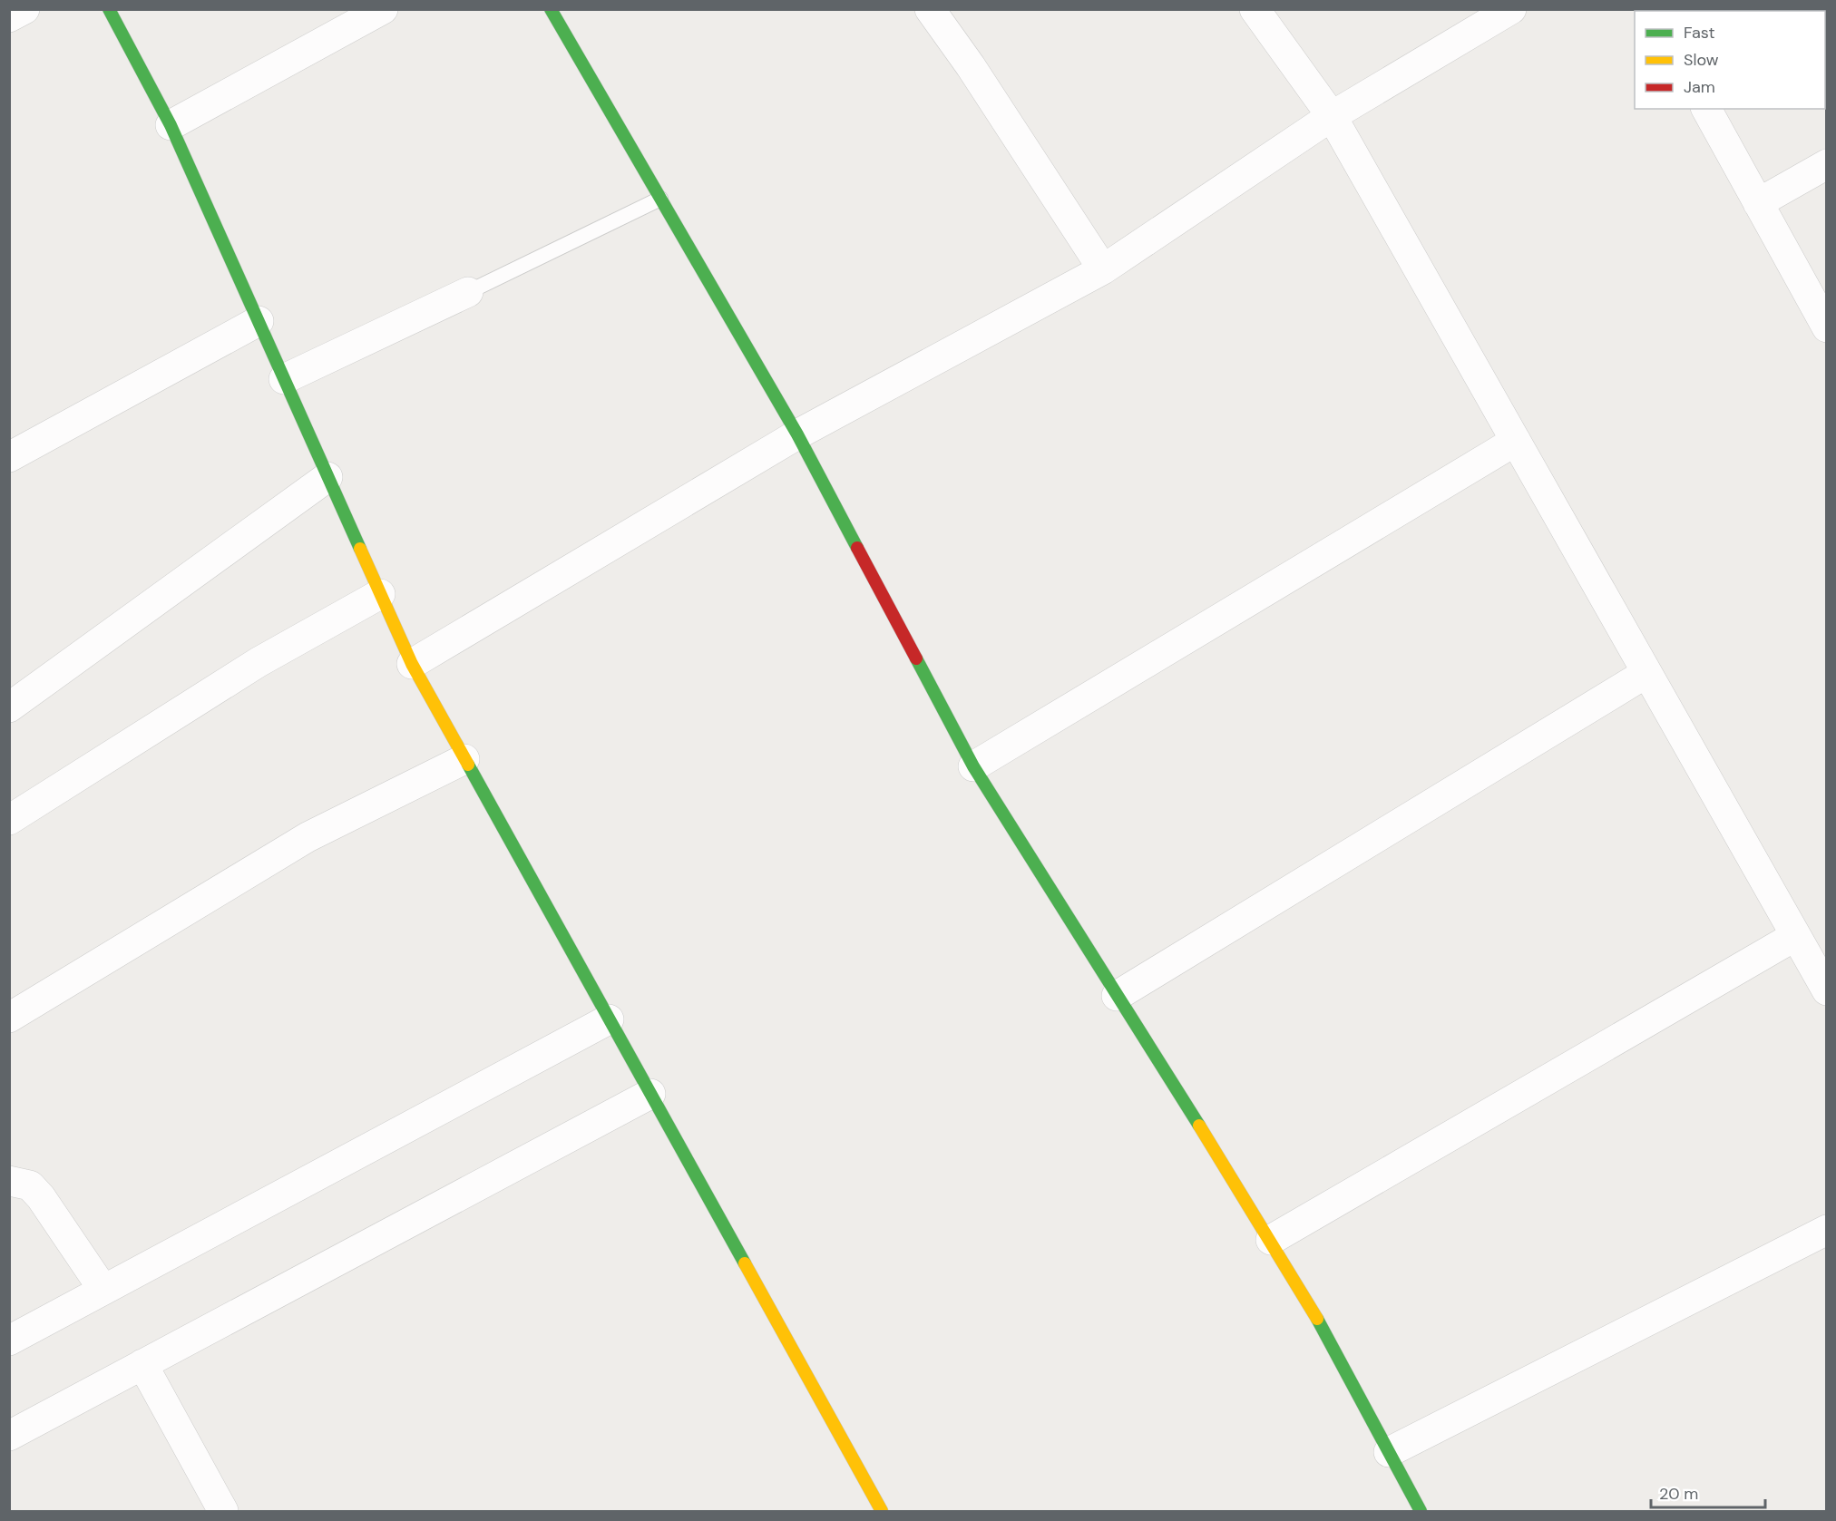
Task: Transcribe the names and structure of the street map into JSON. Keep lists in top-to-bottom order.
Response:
{
  "legend": ["Fast", "Slow", "Jam"],
  "scale_bar": "20 m"
}
